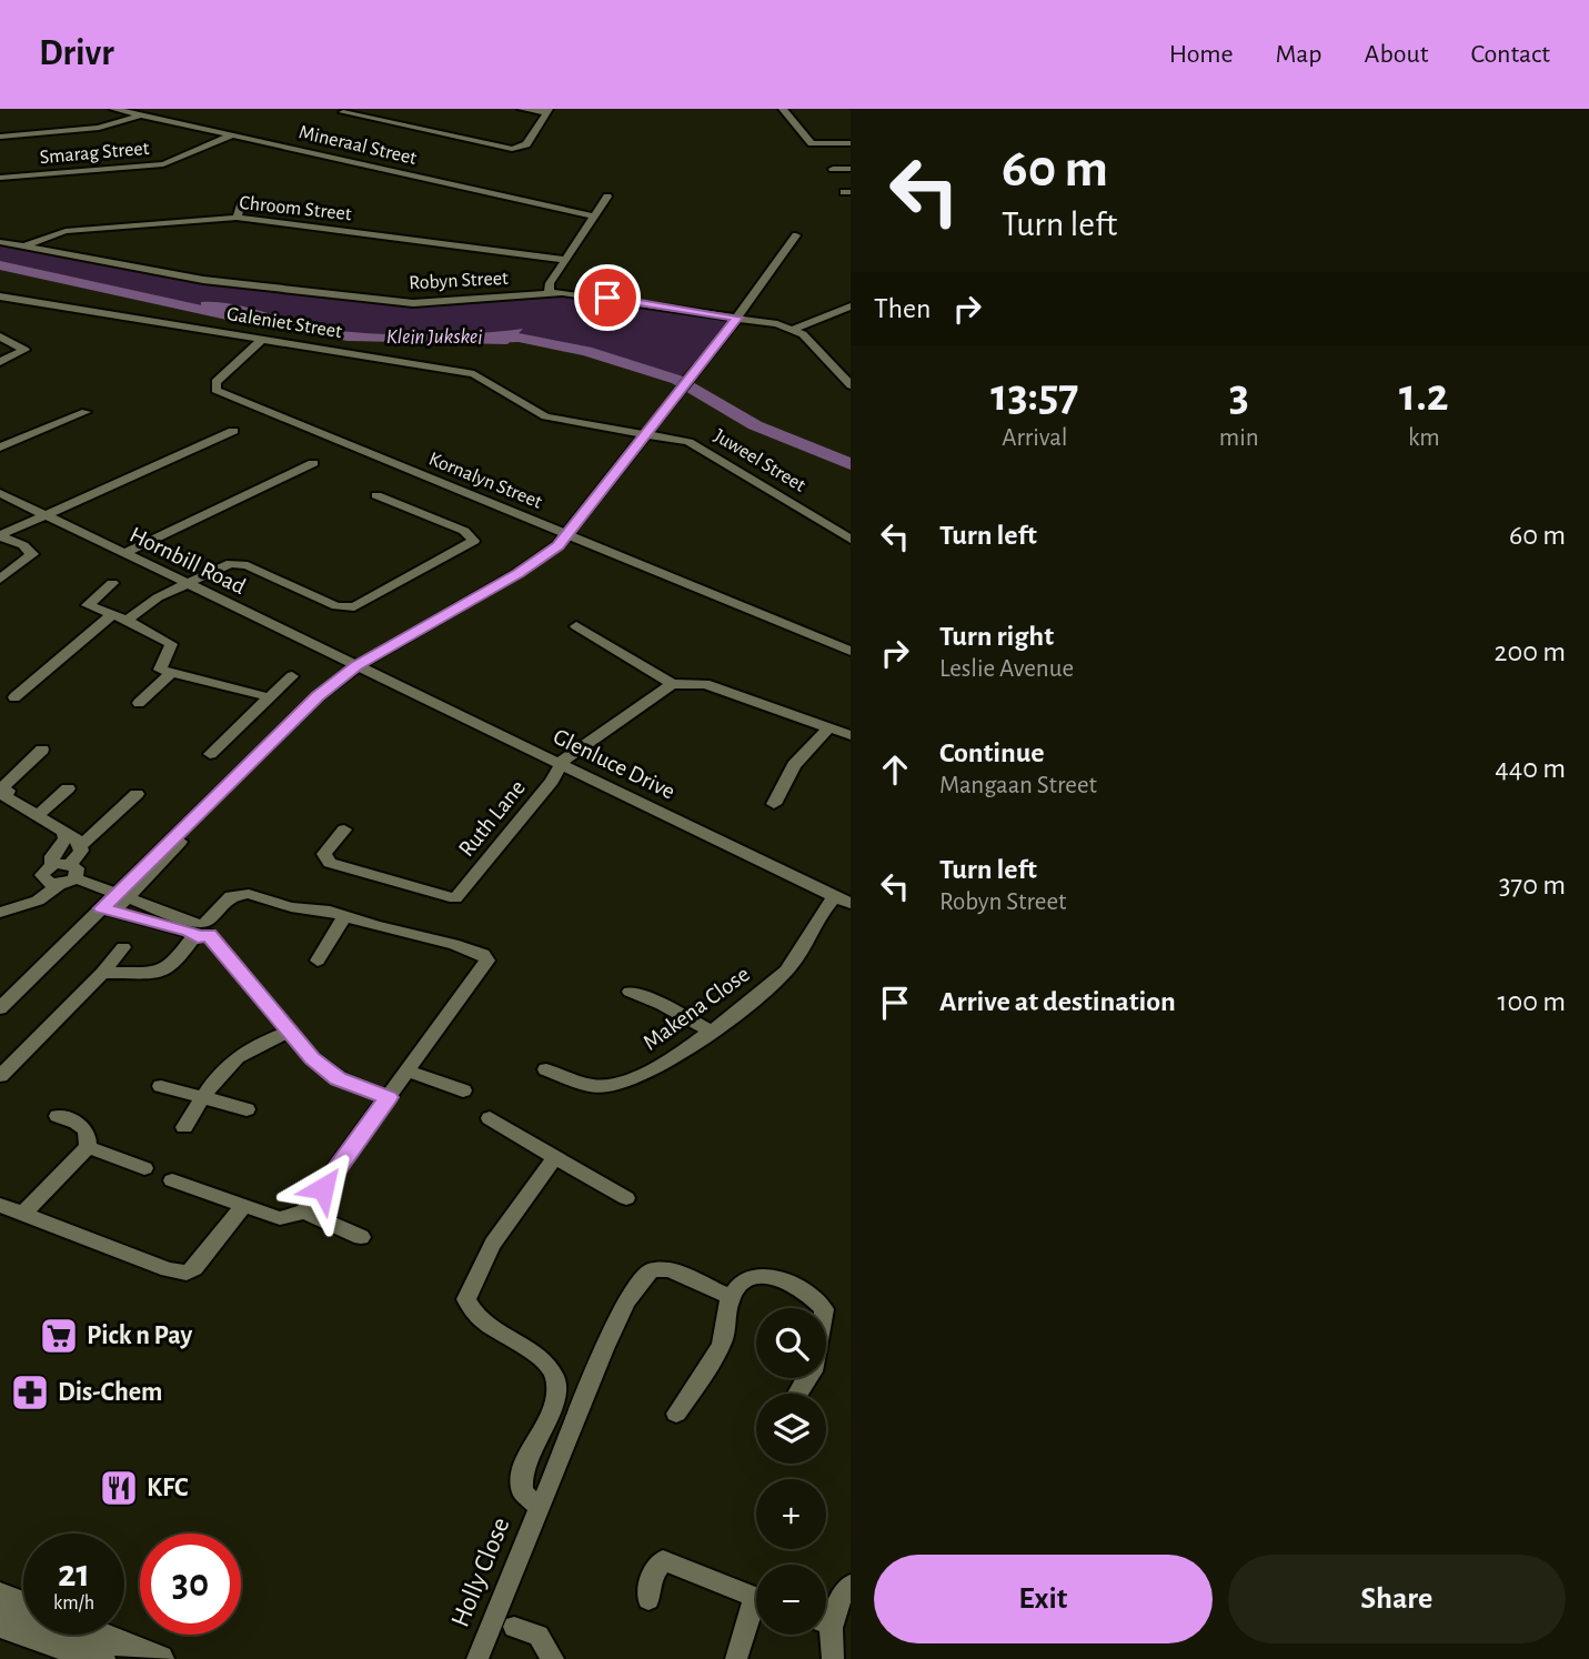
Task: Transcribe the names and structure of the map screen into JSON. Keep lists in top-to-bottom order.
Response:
{
  "streets": {
    "street": [
      "Mineraal Street",
      "Smarag Street",
      "Chroom Street",
      "Robyn Street",
      "Galeniet Street",
      "Juweel Street",
      "Kornalyn Street",
      "Hornbill Road",
      "Glenluce Drive",
      "Ruth Lane",
      "Makena Close",
      "Holly Close"
    ]
  },
  "crossings": [
    ["Mineraal Street", "Smarag Street"],
    ["Chroom Street", "Robyn Street"],
    ["Galeniet Street", "Juweel Street"],
    ["Galeniet Street", "Kornalyn Street"],
    ["Hornbill Road", "Glenluce Drive"],
    ["Glenluce Drive", "Ruth Lane"],
    ["Glenluce Drive", "Makena Close"]
  ],
  "water": ["Klein Jukskei"],
  "places": {
    "supermarket": ["Pick n Pay"],
    "pharmacy": ["Dis-Chem"],
    "restaurant": ["KFC"]
  },
  "page": {
    "header": "Drivr",
    "nav": [
      "Home",
      "Map",
      "About",
      "Contact"
    ],
    "turn": ["60 m", "Turn left"],
    "then": "Then",
    "eta": [
      "13:57",
      "Arrival",
      "3",
      "min",
      "1.2",
      "km"
    ],
    "list": [
      {
        "name": "Turn left",
        "value": "60 m"
      },
      {
        "name": "Turn right",
        "note": "Leslie Avenue",
        "value": "200 m"
      },
      {
        "name": "Continue",
        "note": "Mangaan Street",
        "value": "440 m"
      },
      {
        "name": "Turn left",
        "note": "Robyn Street",
        "value": "370 m"
      },
      {
        "name": "Arrive at destination",
        "value": "100 m"
      }
    ],
    "map_buttons": ["+", "−"],
    "speed": "21 km/h",
    "limit": "30",
    "buttons": ["Exit", "Share"]
  }
}
